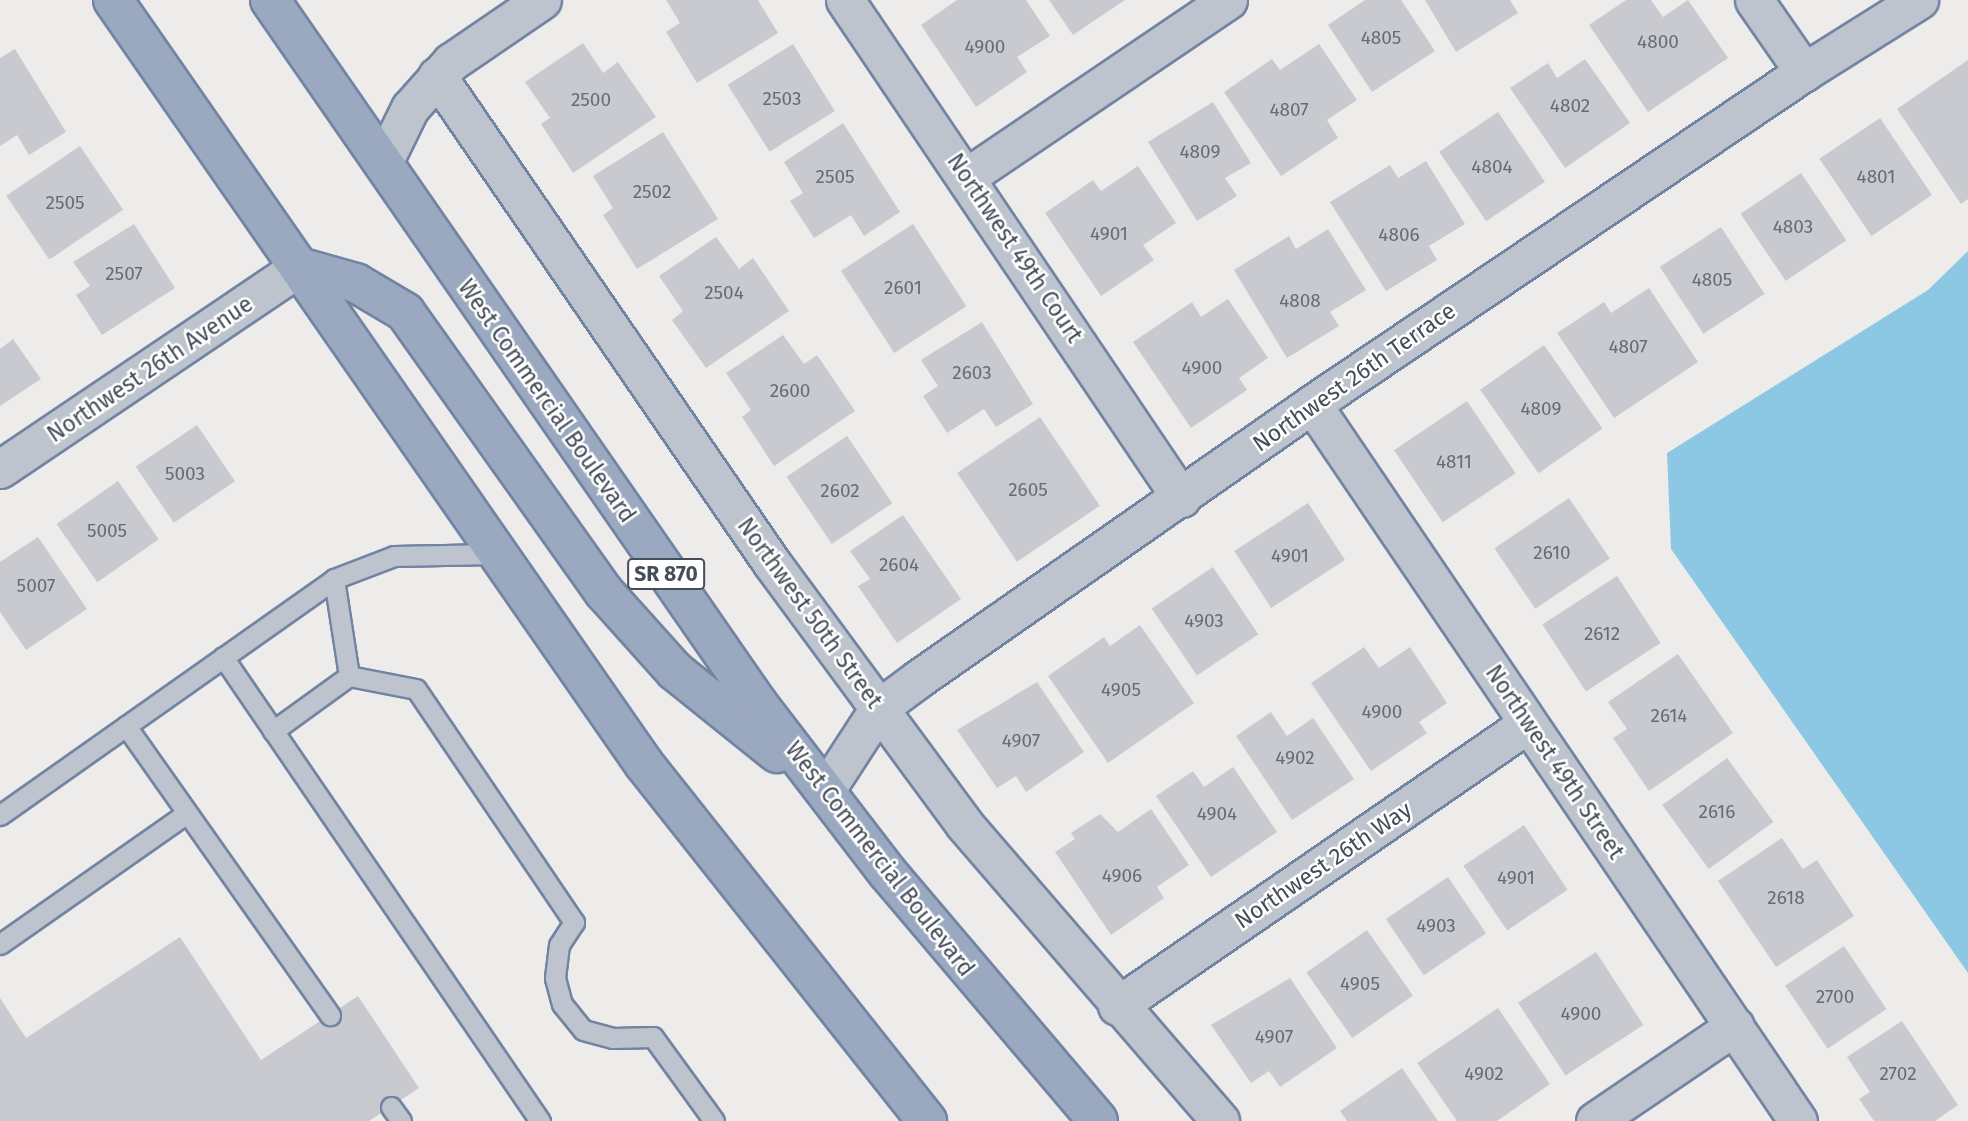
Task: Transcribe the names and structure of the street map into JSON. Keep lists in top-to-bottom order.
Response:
{
  "streets": {
    "highway": ["West Commercial Boulevard", "SR 870"],
    "street": [
      "Northwest 49th Court",
      "Northwest 26th Avenue",
      "Northwest 26th Terrace",
      "Northwest 50th Street",
      "Northwest 49th Street",
      "Northwest 26th Way"
    ]
  },
  "crossings": [
    ["Northwest 49th Court", "Northwest 26th Terrace"],
    ["Northwest 26th Terrace", "West Commercial Boulevard"],
    ["Northwest 26th Terrace", "Northwest 50th Street"],
    ["Northwest 26th Terrace", "Northwest 49th Street"],
    ["Northwest 50th Street", "Northwest 26th Way"],
    ["Northwest 49th Street", "Northwest 26th Way"]
  ],
  "house_numbers": [
    "4805",
    "4800",
    "4900",
    "2503",
    "2500",
    "4802",
    "4807",
    "4809",
    "4804",
    "2505",
    "4801",
    "2502",
    "2505",
    "4803",
    "4901",
    "4806",
    "2507",
    "4805",
    "2601",
    "2504",
    "4808",
    "4807",
    "4900",
    "2603",
    "2600",
    "4809",
    "4811",
    "5003",
    "2605",
    "2602",
    "5005",
    "2610",
    "4901",
    "2604",
    "5007",
    "4903",
    "2612",
    "4905",
    "4900",
    "2614",
    "4907",
    "4902",
    "2616",
    "4904",
    "4906",
    "4901",
    "2618",
    "4903",
    "4905",
    "2700",
    "4900",
    "4907",
    "4902",
    "2702"
  ]
}
